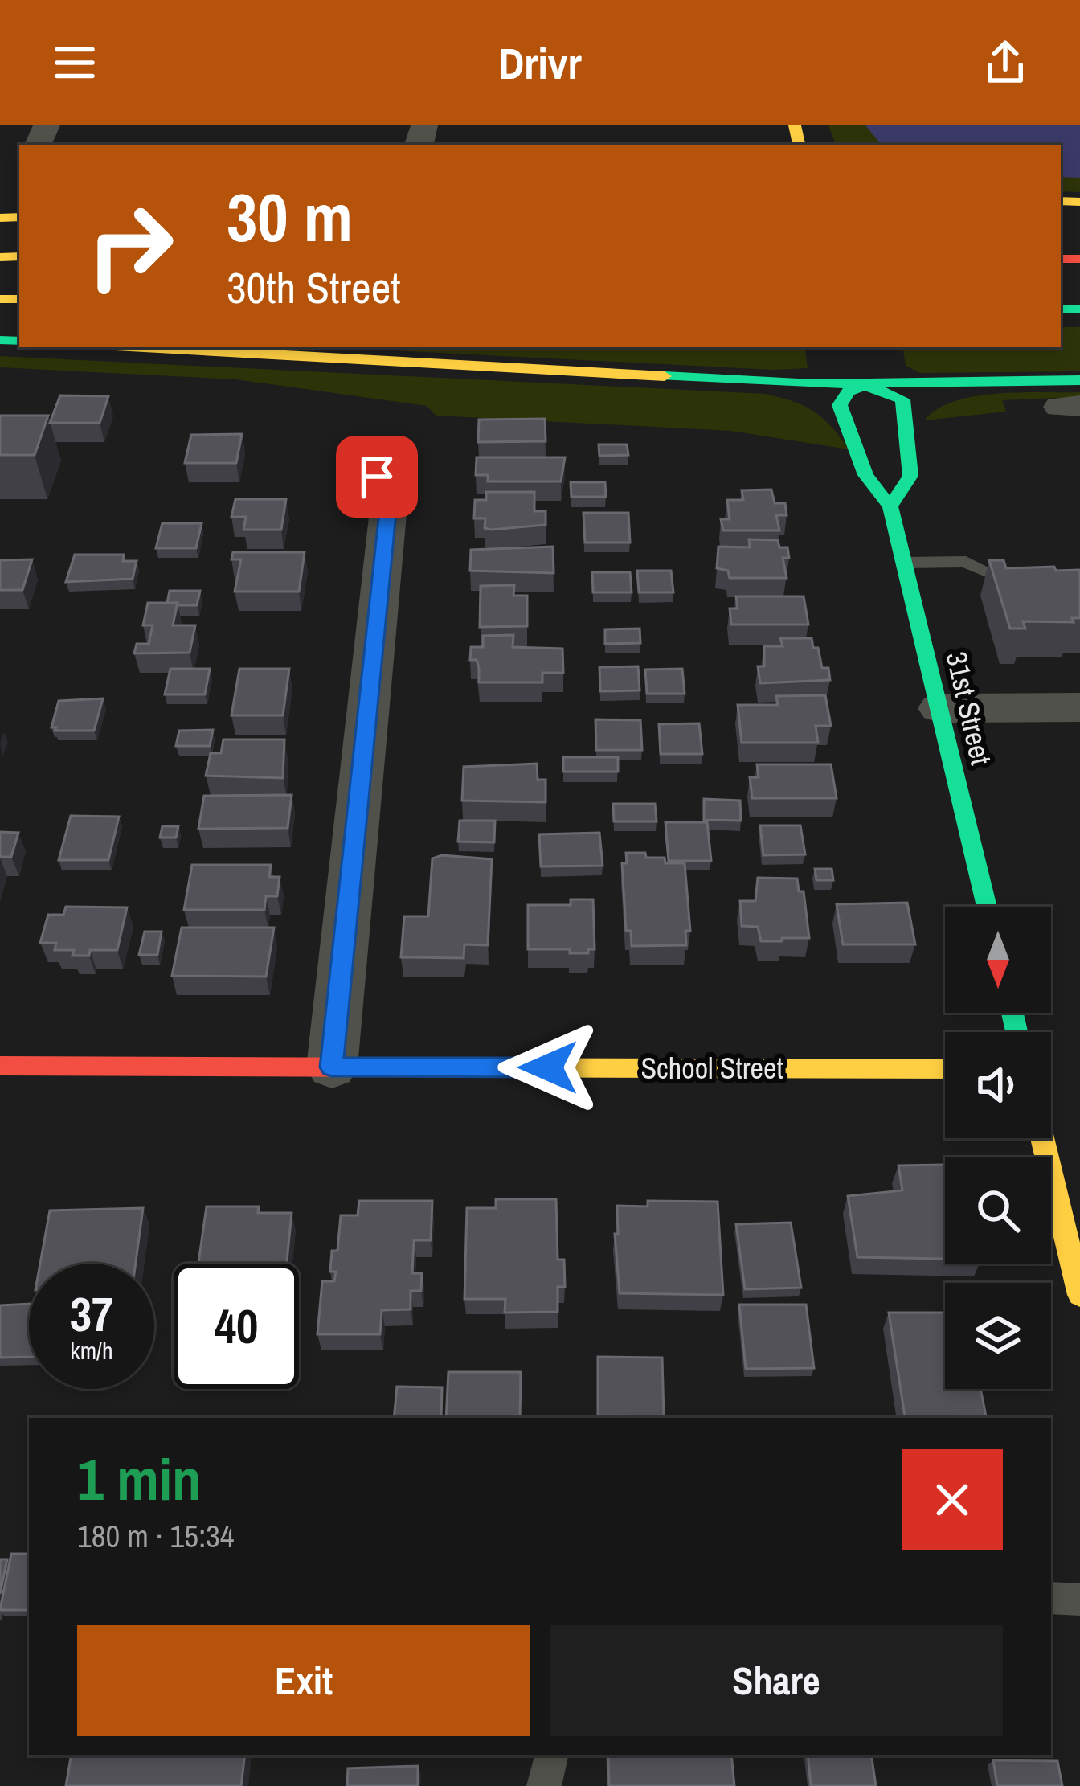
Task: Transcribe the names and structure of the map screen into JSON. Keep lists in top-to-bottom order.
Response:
{
  "streets": {
    "main road": ["31st Street", "School Street"]
  },
  "north": "bottom",
  "page": {
    "header": "Drivr",
    "turn": ["30 m", "30th Street"],
    "speed": "37 km/h",
    "limit": "40",
    "heading": ["1 min", "180 m · 15:34"],
    "buttons": ["Exit", "Share"]
  }
}
